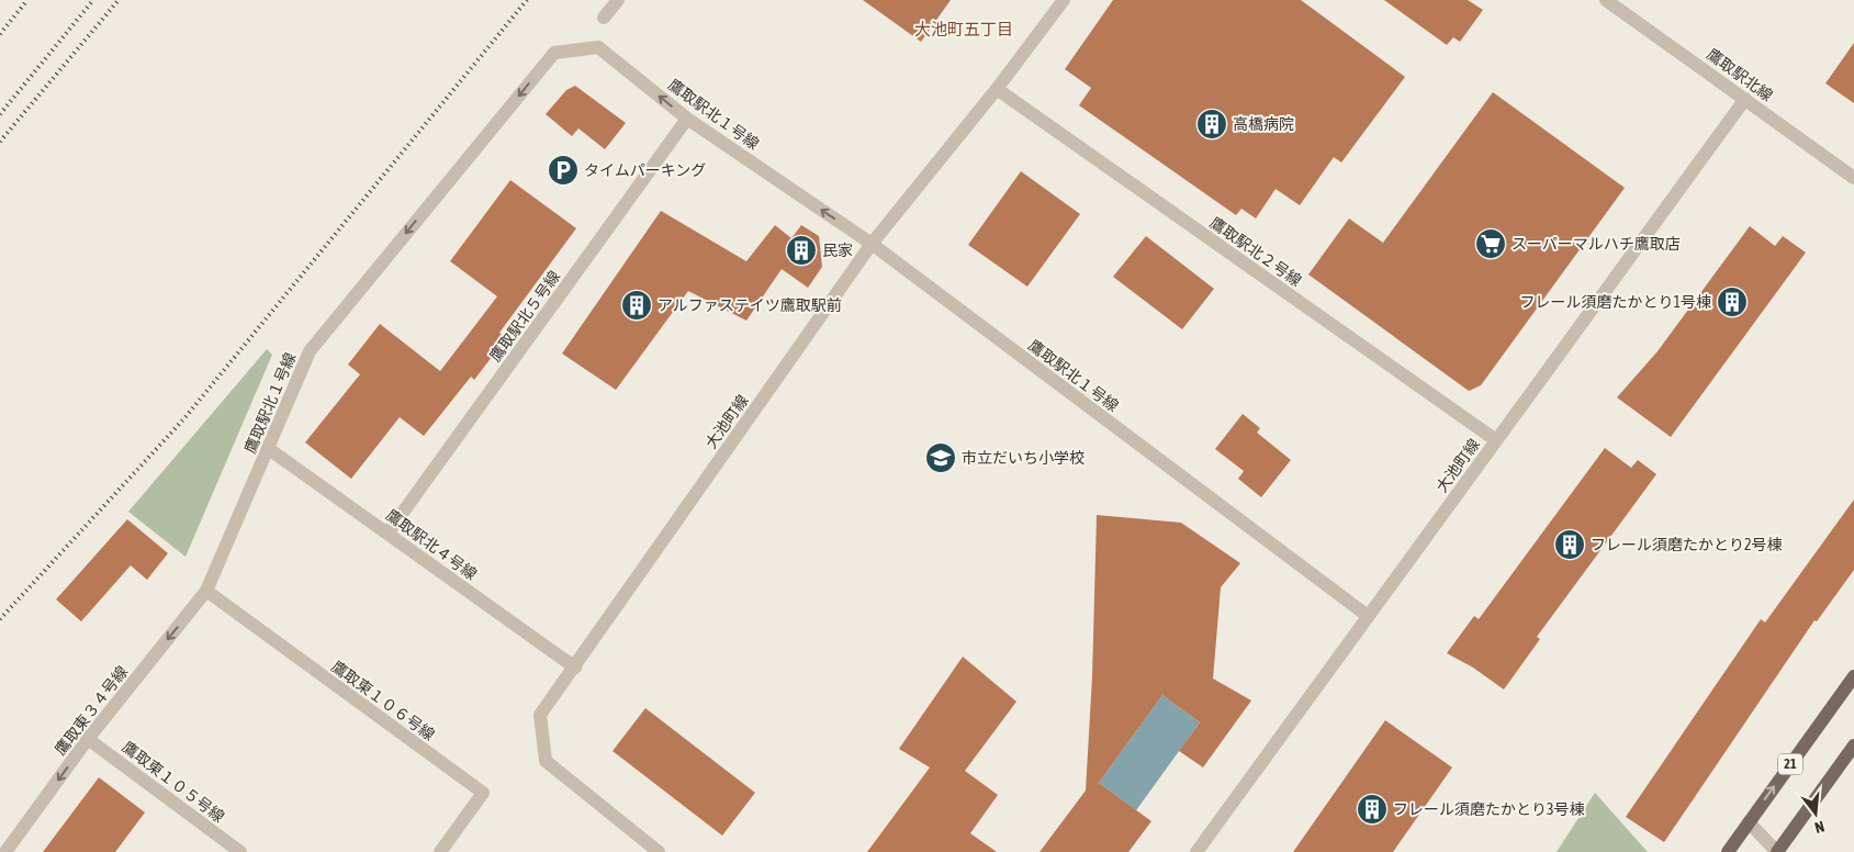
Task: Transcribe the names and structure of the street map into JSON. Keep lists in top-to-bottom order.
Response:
{
  "streets": {
    "main road": ["21"],
    "street": [
      "鷹取駅北線",
      "鷹取駅北１号線",
      "鷹取駅北２号線",
      "鷹取駅北５号線",
      "大池町線",
      "鷹取駅北４号線",
      "鷹取東１０６号線",
      "鷹取東３４号線",
      "鷹取東１０５号線"
    ]
  },
  "crossings": [
    ["鷹取駅北線", "大池町線"],
    ["鷹取駅北１号線", "鷹取駅北５号線"],
    ["鷹取駅北１号線", "大池町線"],
    ["鷹取駅北１号線", "鷹取駅北４号線"],
    ["鷹取駅北１号線", "鷹取東１０６号線"],
    ["鷹取駅北１号線", "鷹取東３４号線"],
    ["鷹取駅北２号線", "大池町線"],
    ["鷹取駅北５号線", "鷹取駅北４号線"],
    ["大池町線", "鷹取駅北４号線"],
    ["鷹取東１０６号線", "鷹取東３４号線"],
    ["鷹取東３４号線", "鷹取東１０５号線"]
  ],
  "one_way": ["鷹取東３４号線"],
  "districts": ["大池町五丁目"],
  "places": {
    "building": [
      "高橋病院",
      "民家",
      "フレール須磨たかとり1号棟",
      "アルファステイツ鷹取駅前",
      "フレール須磨たかとり2号棟",
      "フレール須磨たかとり3号棟"
    ],
    "parking": ["タイムパーキング"],
    "supermarket": ["スーパーマルハチ鷹取店"],
    "school or university": ["市立だいち小学校"]
  },
  "north": "bottom"
}
